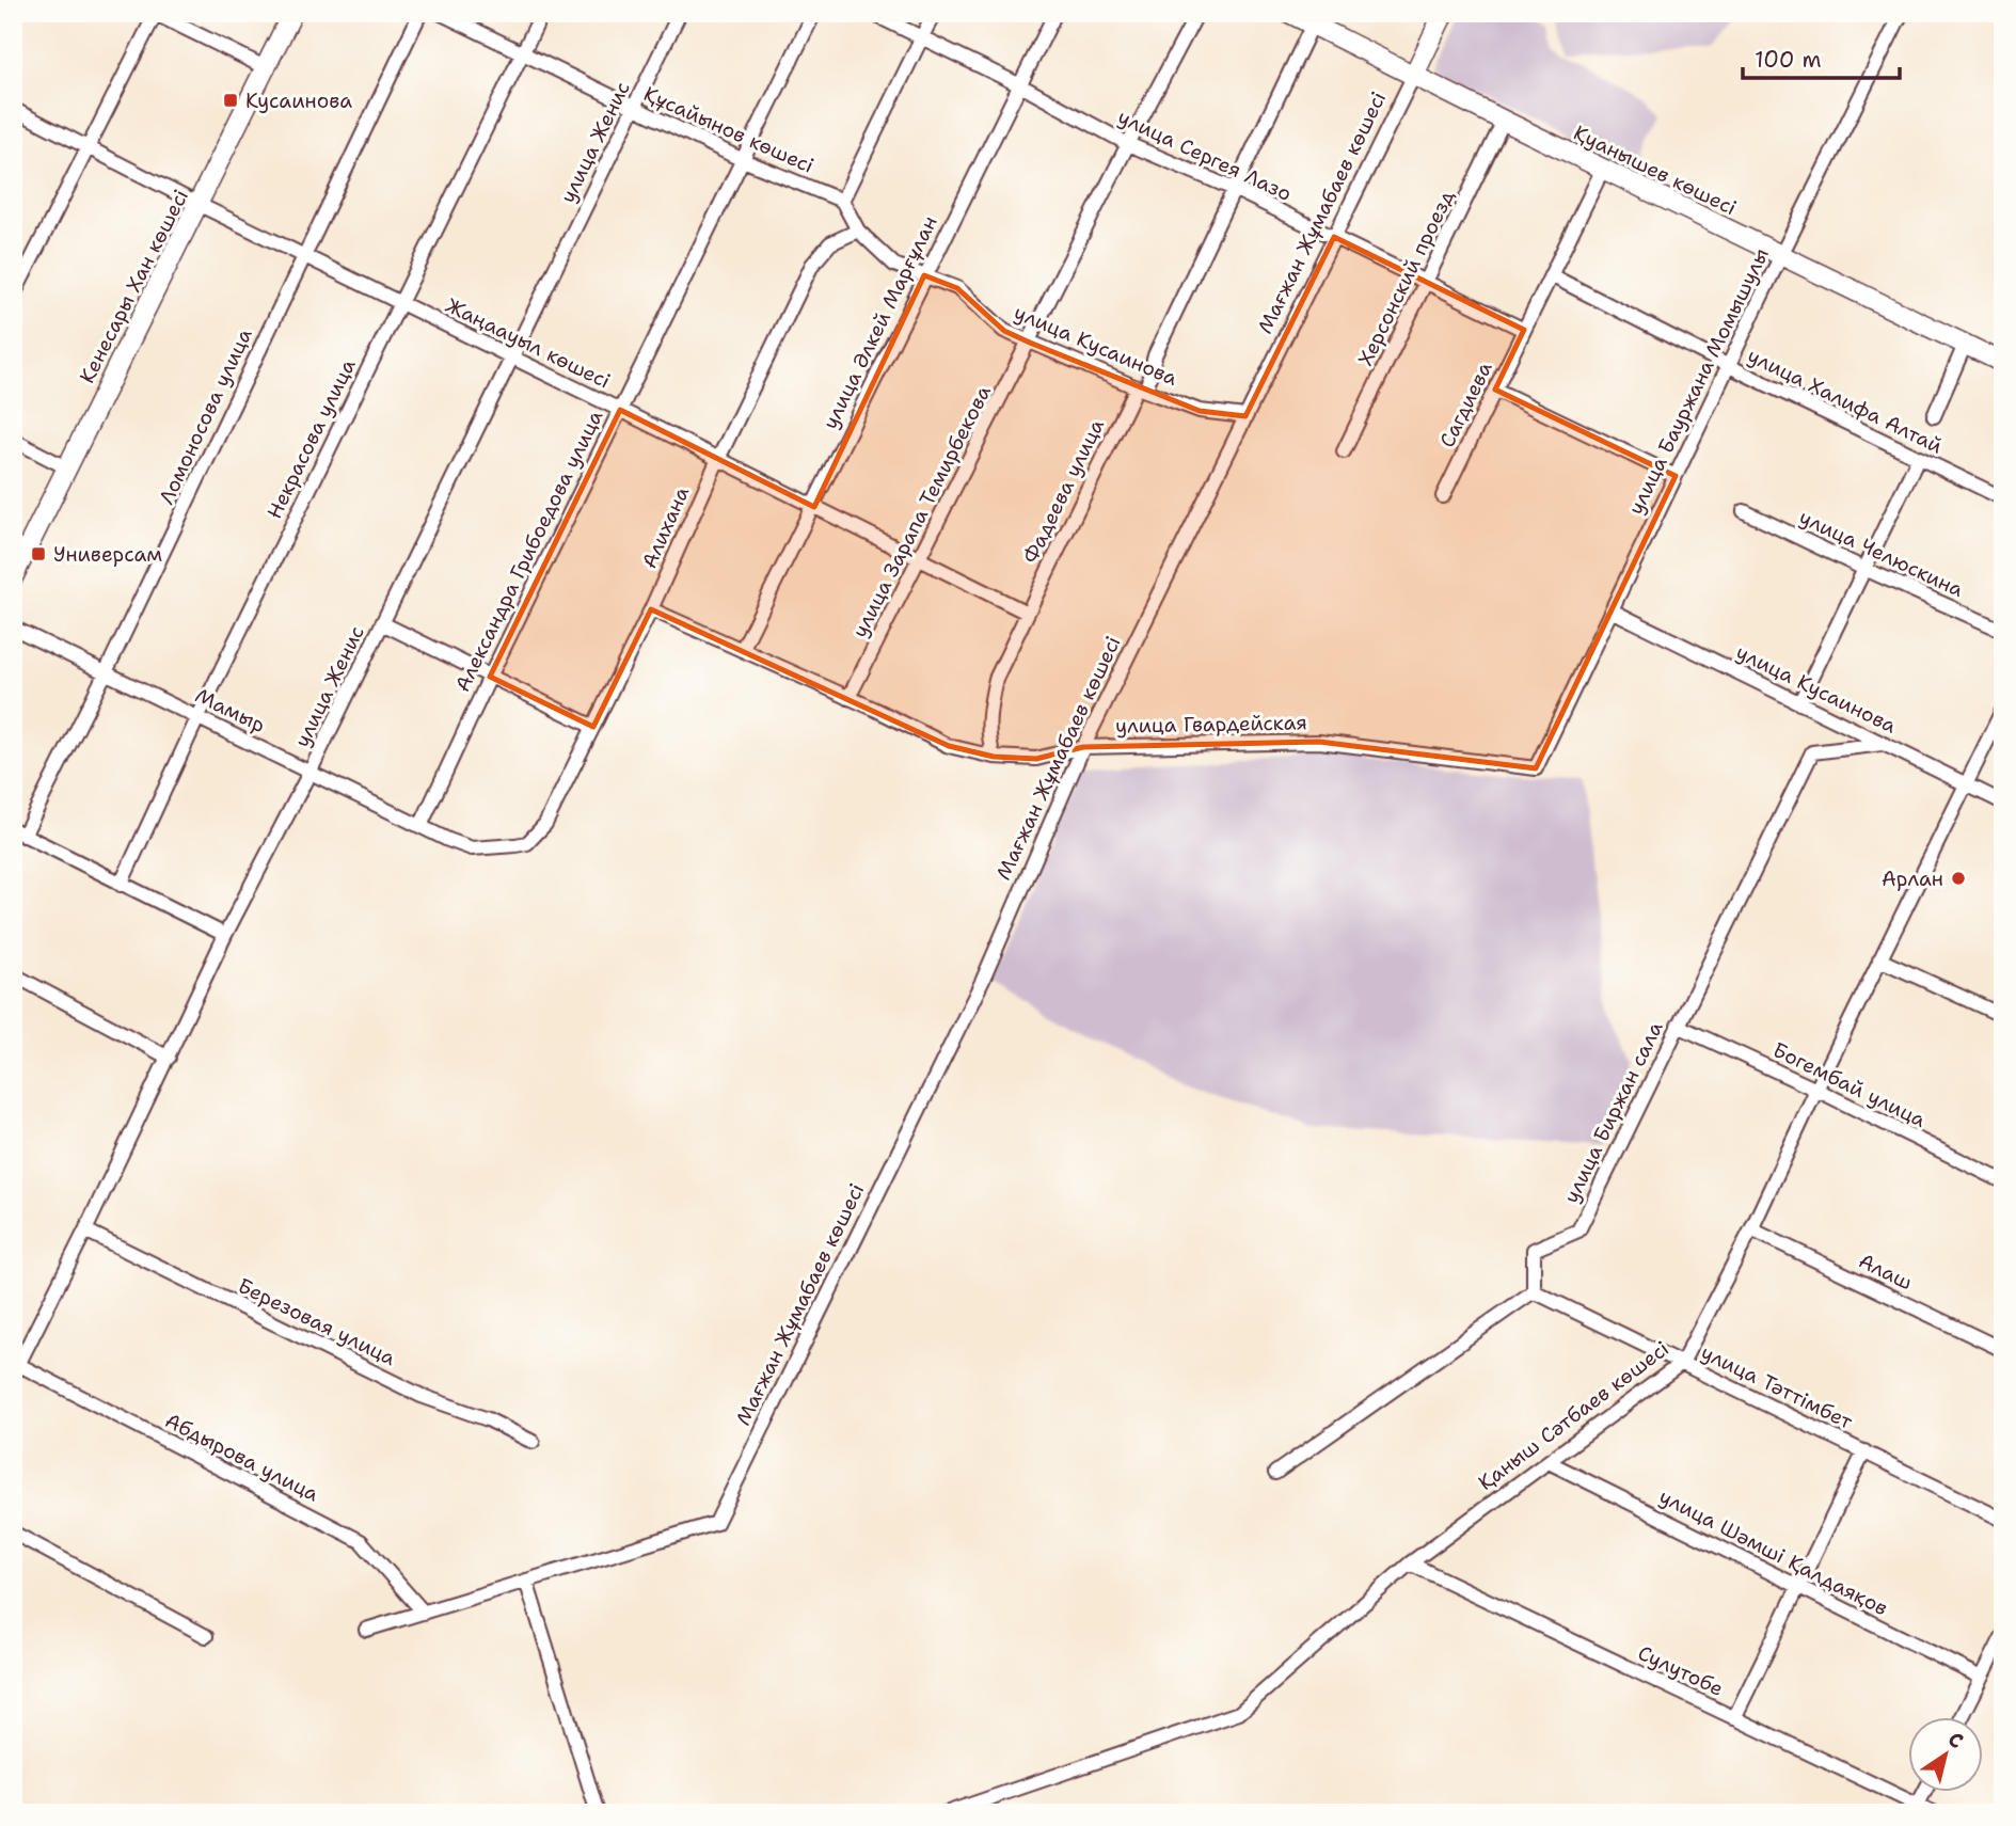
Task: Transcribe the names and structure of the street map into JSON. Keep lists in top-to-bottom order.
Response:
{
  "streets": {
    "street": [
      "Құсайынов көшесі",
      "улица Женис",
      "улица Сергея Лазо",
      "Қуанышев көшесі",
      "Мағжан Жұмабаев көшесі",
      "Херсонский проезд",
      "Кенесары Хан көшесі",
      "улица Әлкей Марғұлан",
      "Жаңаауыл көшесі",
      "улица Кусаинова",
      "улица Бауржана Момышулы",
      "улица Халифа Алтай",
      "Сагдиева",
      "Ломоносова улица",
      "Некрасова улица",
      "Фадеева улица",
      "улица Зарапа Темирбекова",
      "Алихана",
      "Александра Грибоедова улица",
      "улица Челюскина",
      "Мамыр",
      "улица Гвардейская",
      "Богембай улица",
      "улица Биржан сала",
      "Алаш",
      "Березовая улица",
      "улица Тәттімбет",
      "Қаныш Сәтбаев көшесі",
      "Абдырова улица",
      "улица Шәмші Қалдаяқов",
      "Сулутобе"
    ]
  },
  "crossings": [
    ["Құсайынов көшесі", "улица Женис"],
    ["Құсайынов көшесі", "улица Кусаинова"],
    ["Құсайынов көшесі", "Некрасова улица"],
    ["Құсайынов көшесі", "Александра Грибоедова улица"],
    ["улица Женис", "Жаңаауыл көшесі"],
    ["улица Женис", "Мамыр"],
    ["улица Женис", "Березовая улица"],
    ["улица Женис", "Абдырова улица"],
    ["улица Сергея Лазо", "Мағжан Жұмабаев көшесі"],
    ["улица Сергея Лазо", "Херсонский проезд"],
    ["улица Сергея Лазо", "улица Әлкей Марғұлан"],
    ["улица Сергея Лазо", "Сагдиева"],
    ["улица Сергея Лазо", "Фадеева улица"],
    ["улица Сергея Лазо", "улица Зарапа Темирбекова"],
    ["Қуанышев көшесі", "Мағжан Жұмабаев көшесі"],
    ["Қуанышев көшесі", "Херсонский проезд"],
    ["Қуанышев көшесі", "улица Бауржана Момышулы"],
    ["Қуанышев көшесі", "Сагдиева"],
    ["Қуанышев көшесі", "Фадеева улица"],
    ["Мағжан Жұмабаев көшесі", "улица Кусаинова"],
    ["Мағжан Жұмабаев көшесі", "улица Гвардейская"],
    ["Кенесары Хан көшесі", "Жаңаауыл көшесі"],
    ["улица Әлкей Марғұлан", "Жаңаауыл көшесі"],
    ["улица Әлкей Марғұлан", "улица Кусаинова"],
    ["улица Әлкей Марғұлан", "улица Гвардейская"],
    ["Жаңаауыл көшесі", "Ломоносова улица"],
    ["Жаңаауыл көшесі", "Некрасова улица"],
    ["Жаңаауыл көшесі", "Фадеева улица"],
    ["Жаңаауыл көшесі", "улица Зарапа Темирбекова"],
    ["Жаңаауыл көшесі", "Алихана"],
    ["Жаңаауыл көшесі", "Александра Грибоедова улица"],
    ["улица Кусаинова", "улица Бауржана Момышулы"],
    ["улица Кусаинова", "Фадеева улица"],
    ["улица Кусаинова", "улица Зарапа Темирбекова"],
    ["улица Кусаинова", "Алихана"],
    ["улица Кусаинова", "улица Биржан сала"],
    ["улица Кусаинова", "Қаныш Сәтбаев көшесі"],
    ["улица Бауржана Момышулы", "улица Халифа Алтай"],
    ["улица Бауржана Момышулы", "улица Гвардейская"],
    ["улица Халифа Алтай", "Сагдиева"],
    ["Ломоносова улица", "Мамыр"],
    ["Некрасова улица", "Мамыр"],
    ["Фадеева улица", "улица Гвардейская"],
    ["улица Зарапа Темирбекова", "улица Гвардейская"],
    ["Алихана", "Мамыр"],
    ["Алихана", "улица Гвардейская"],
    ["Александра Грибоедова улица", "Мамыр"],
    ["Богембай улица", "улица Биржан сала"],
    ["Богембай улица", "Қаныш Сәтбаев көшесі"],
    ["улица Биржан сала", "улица Тәттімбет"],
    ["Алаш", "Қаныш Сәтбаев көшесі"],
    ["улица Тәттімбет", "Қаныш Сәтбаев көшесі"],
    ["Қаныш Сәтбаев көшесі", "улица Шәмші Қалдаяқов"],
    ["Қаныш Сәтбаев көшесі", "Сулутобе"]
  ],
  "places": {
    "transit": ["Кусаинова", "Универсам"],
    "other": ["Арлан"]
  },
  "scale_bar": "100 m",
  "north": "top right"
}
